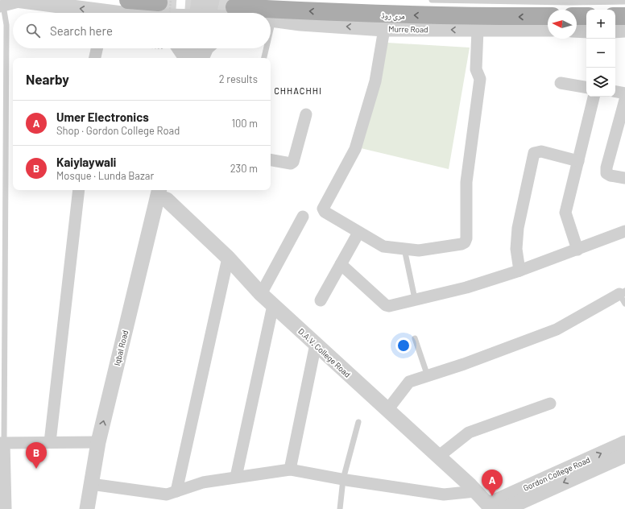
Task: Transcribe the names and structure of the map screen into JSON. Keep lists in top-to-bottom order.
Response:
{
  "streets": {
    "main road": ["مری روڈ"],
    "street": [
      "Murre Road",
      "Iqbal Road",
      "D.A.V. College Road",
      "Gordon College Road"
    ]
  },
  "crossings": [
    ["Iqbal Road", "D.A.V. College Road"],
    ["D.A.V. College Road", "Gordon College Road"]
  ],
  "one_way": ["مری روڈ", "Murre Road"],
  "districts": ["CHHACHHI"],
  "north": "left",
  "page": {
    "map_buttons": ["+", "−"],
    "search": "Search here",
    "heading": ["Nearby", "2 results"],
    "list": [
      {
        "mark": "A",
        "name": "Umer Electronics",
        "note": "Shop · Gordon College Road",
        "value": "100 m"
      },
      {
        "mark": "B",
        "name": "Kaiylaywali",
        "note": "Mosque · Lunda Bazar",
        "value": "230 m"
      }
    ],
    "pins": ["B", "A"]
  }
}
